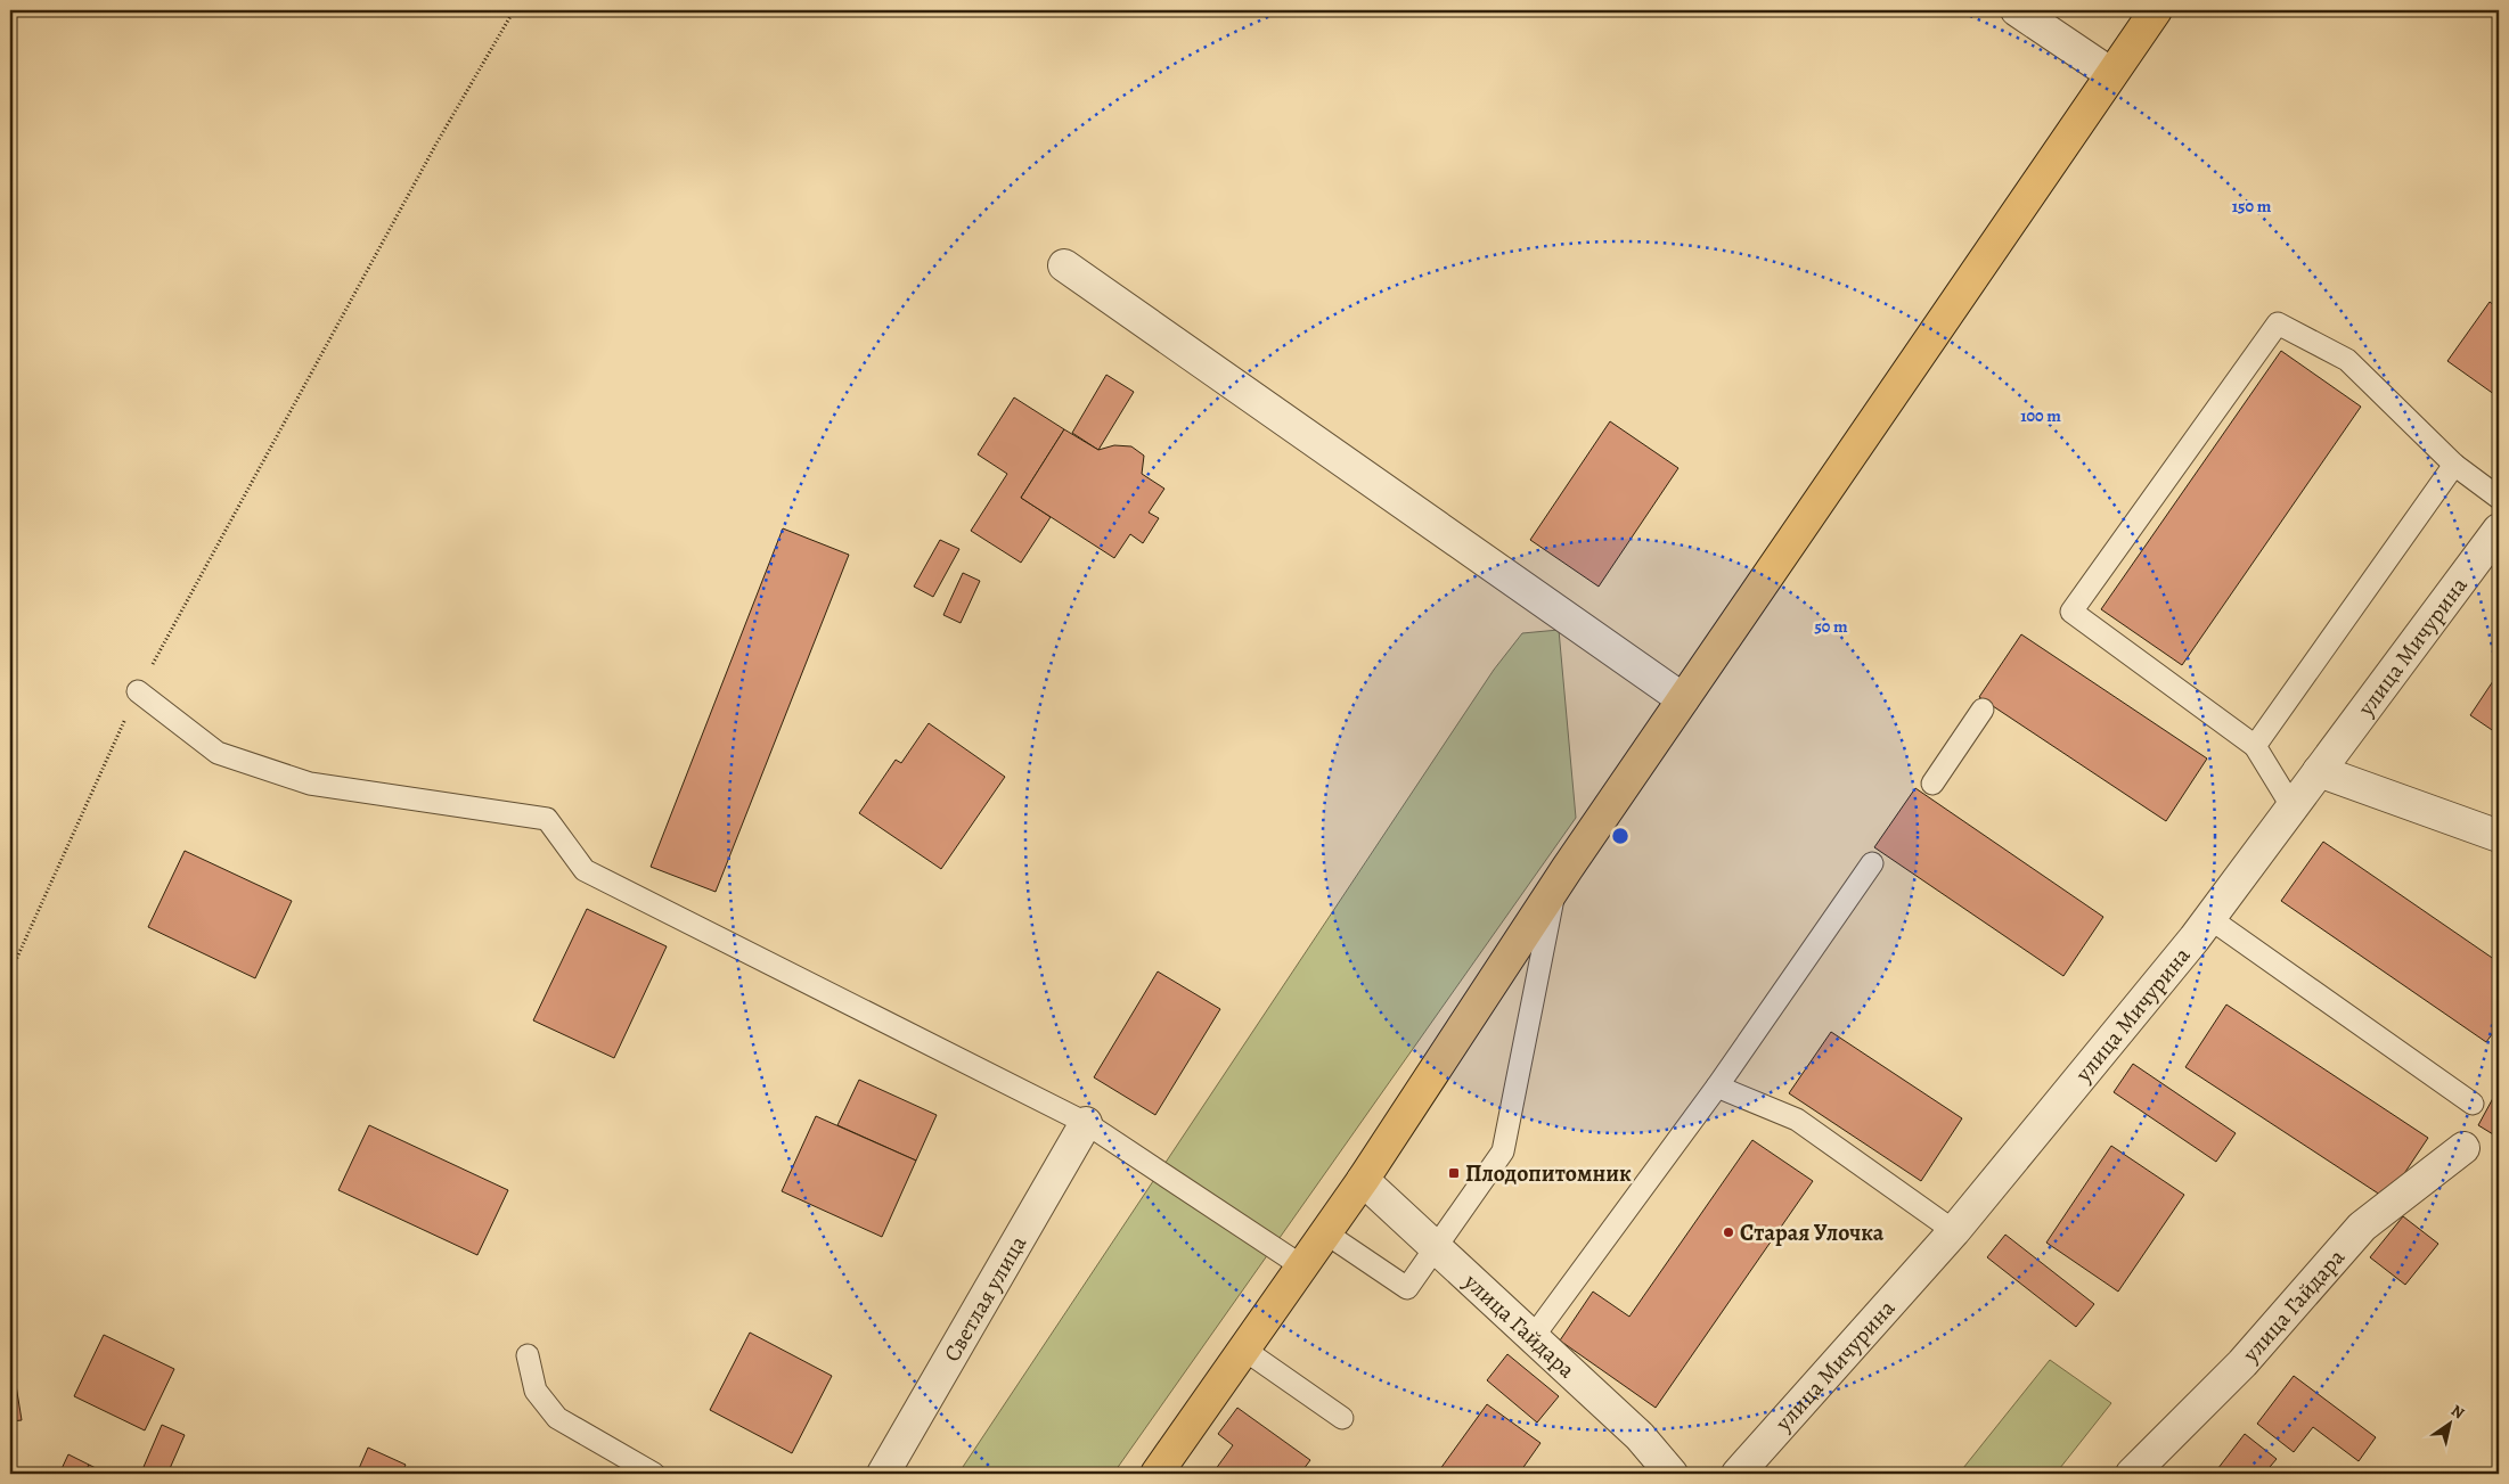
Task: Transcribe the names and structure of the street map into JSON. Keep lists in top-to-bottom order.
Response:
{
  "streets": {
    "street": ["улица Мичурина", "Светлая улица", "улица Гайдара"]
  },
  "places": {
    "transit": ["Плодопитомник"],
    "other": ["Старая Улочка"]
  },
  "north": "top right",
  "rings": ["150 m", "100 m", "50 m"]
}
